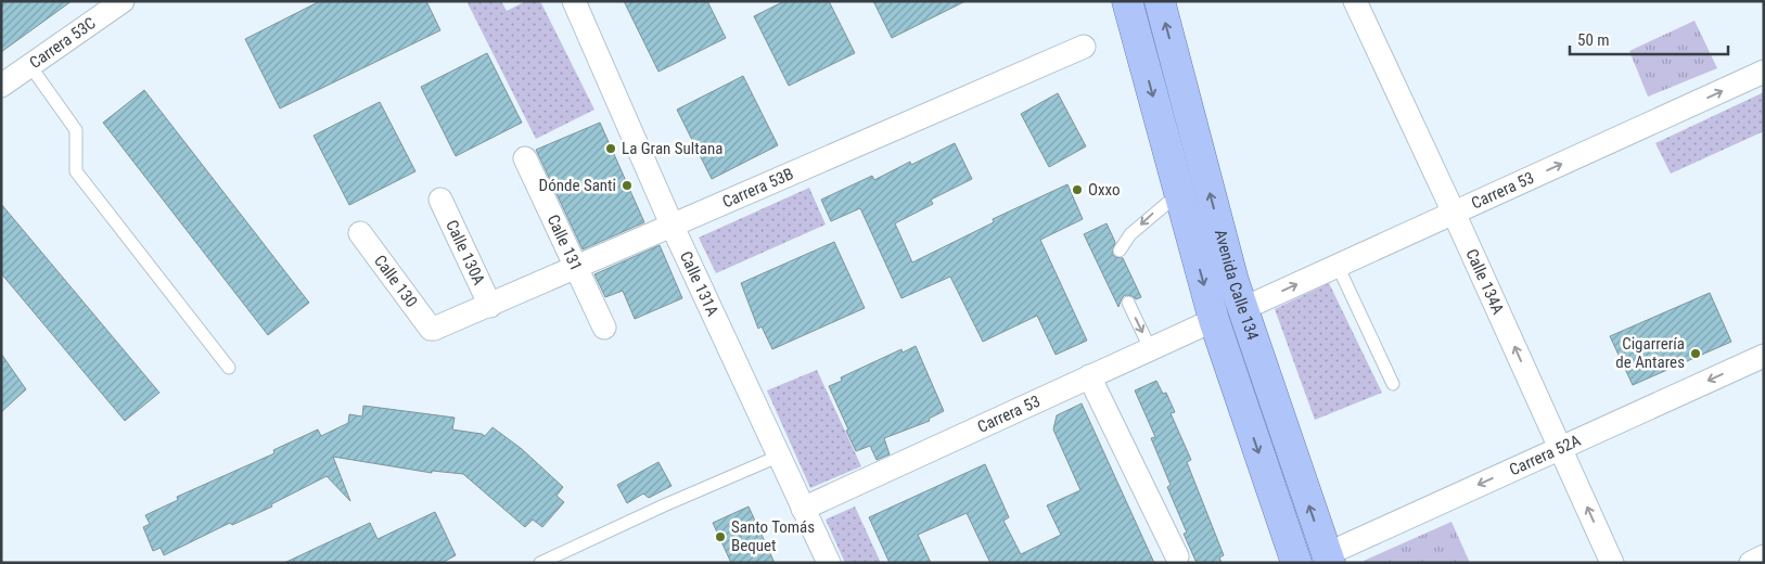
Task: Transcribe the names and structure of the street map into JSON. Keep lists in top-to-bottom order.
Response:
{
  "streets": {
    "main road": ["Avenida Calle 134"],
    "street": [
      "Carrera 53C",
      "Carrera 53B",
      "Carrera 53",
      "Calle 131",
      "Calle 130A",
      "Calle 130",
      "Calle 134A",
      "Calle 131A",
      "Carrera 52A"
    ]
  },
  "crossings": [
    ["Carrera 53B", "Calle 131"],
    ["Carrera 53B", "Calle 130A"],
    ["Carrera 53B", "Calle 130"],
    ["Carrera 53B", "Calle 131A"],
    ["Carrera 53", "Calle 134A"],
    ["Carrera 53", "Calle 131A"],
    ["Carrera 53", "Avenida Calle 134"],
    ["Calle 134A", "Carrera 52A"],
    ["Avenida Calle 134", "Carrera 52A"]
  ],
  "one_way": ["Carrera 53", "Calle 134A", "Carrera 52A"],
  "places": [
    "La Gran Sultana",
    "Dónde Santi",
    "Oxxo",
    "Cigarrería de Antares",
    "Santo Tomás Bequet"
  ],
  "scale_bar": "50 m"
}
